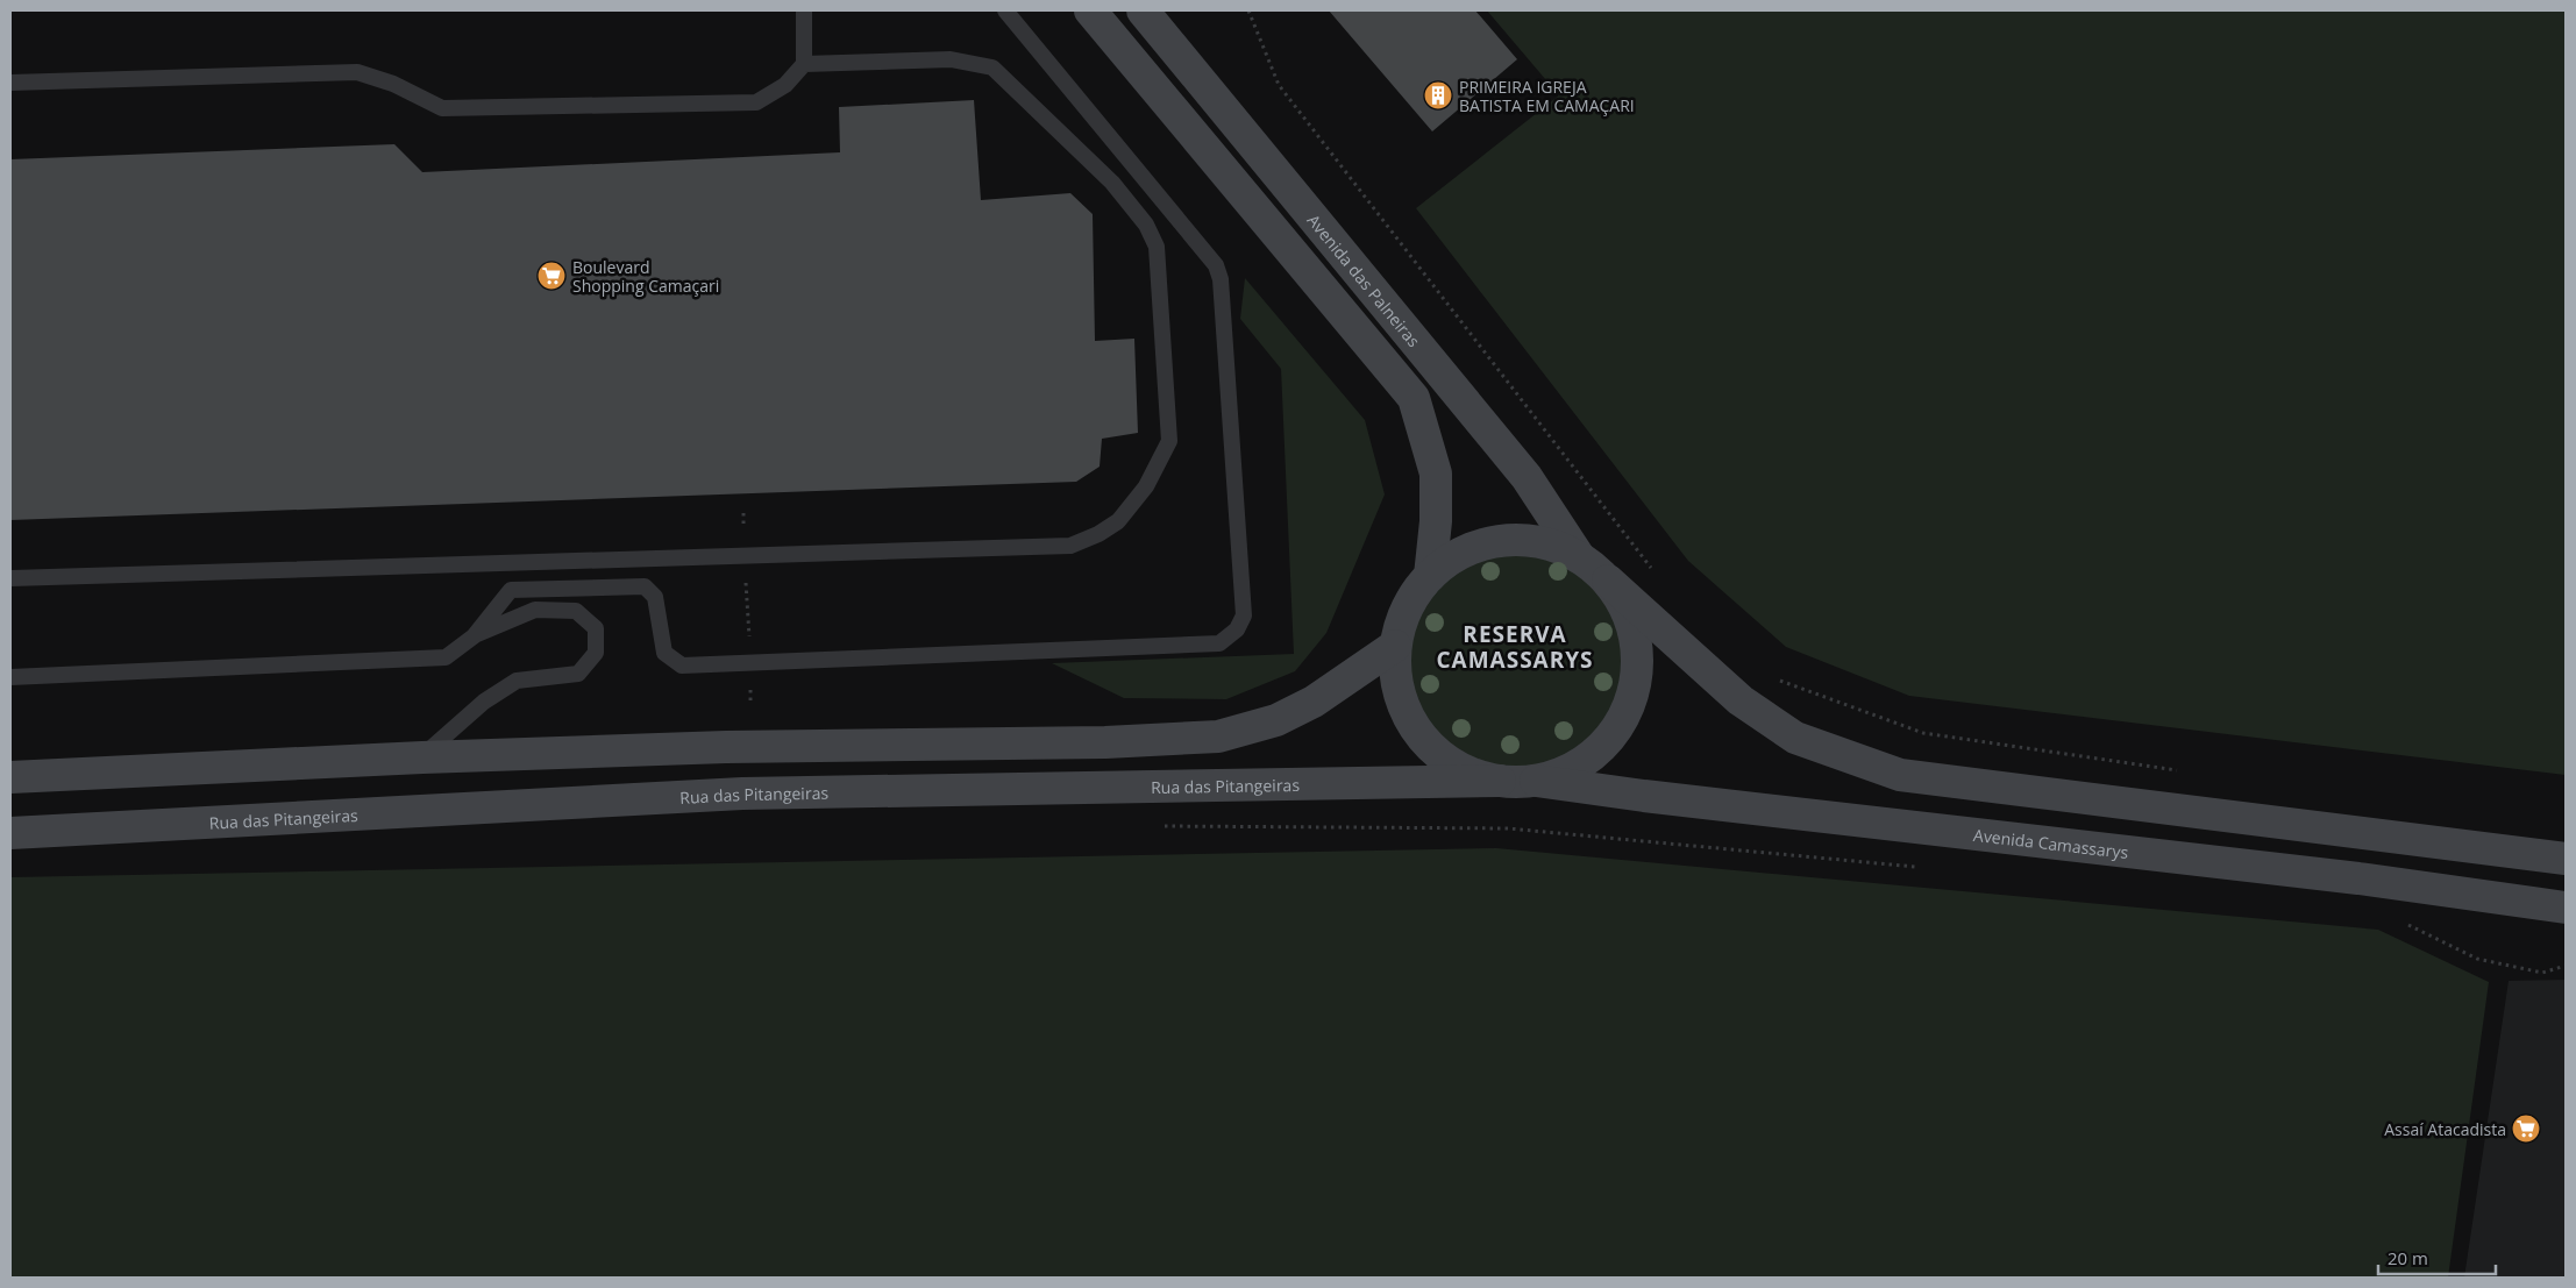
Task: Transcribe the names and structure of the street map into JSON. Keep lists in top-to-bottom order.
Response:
{
  "streets": {
    "street": ["Avenida das Palneiras", "Rua das Pitangeiras", "Avenida Camassarys"]
  },
  "crossings": [
    ["Rua das Pitangeiras", "Avenida Camassarys"]
  ],
  "districts": ["RESERVA CAMASSARYS"],
  "places": {
    "building": ["PRIMEIRA IGREJA BATISTA EM CAMAÇARI"],
    "supermarket": ["Boulevard Shopping Camaçari", "Assaí Atacadista"]
  },
  "scale_bar": "20 m"
}
